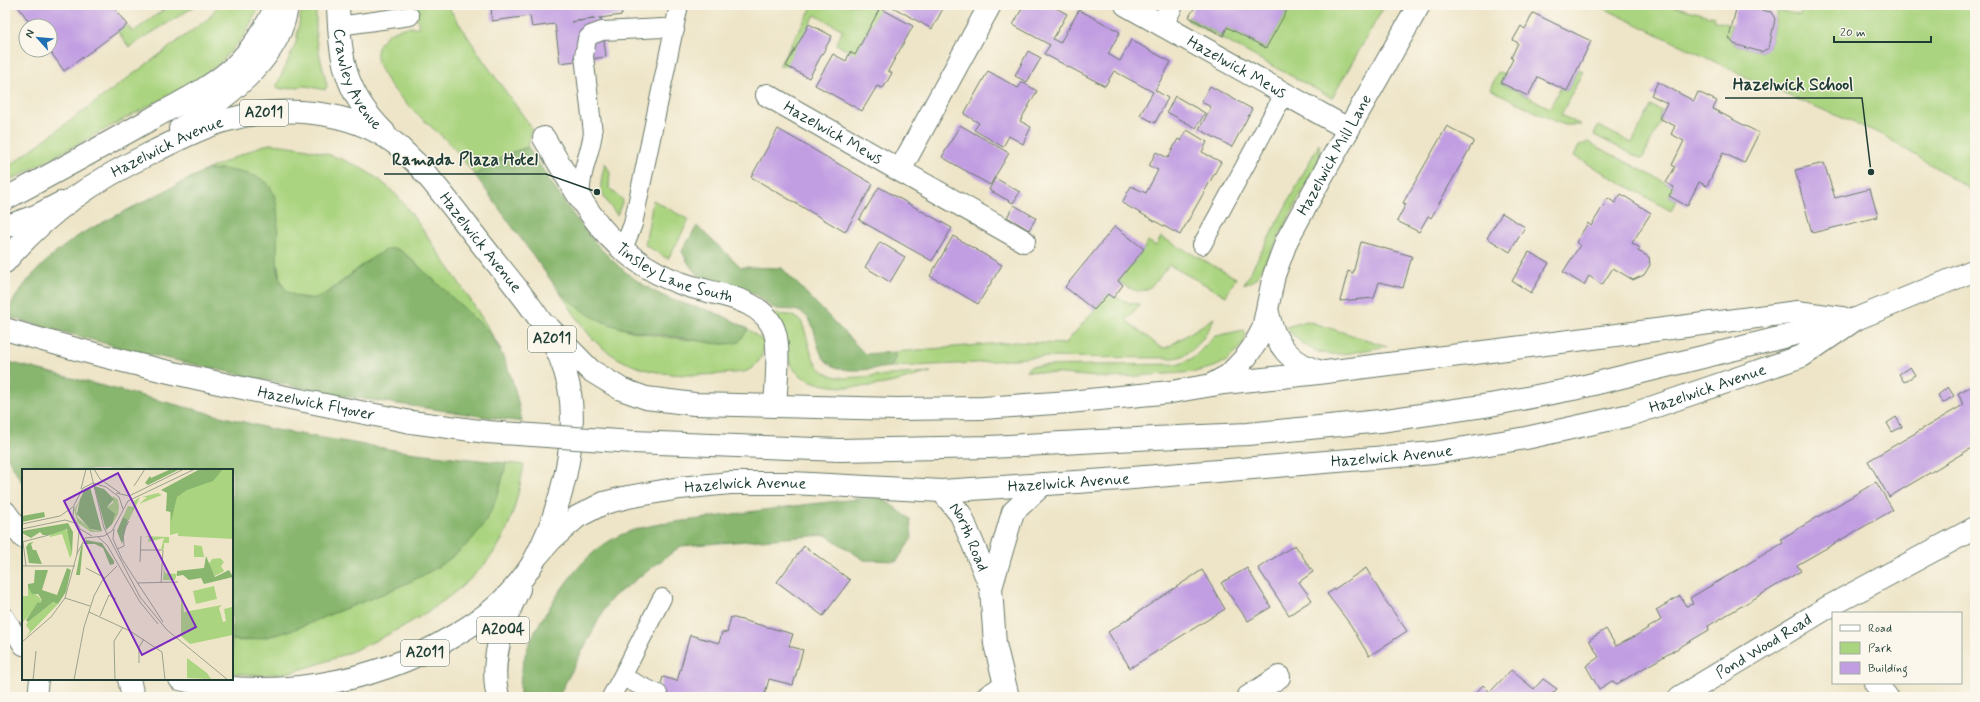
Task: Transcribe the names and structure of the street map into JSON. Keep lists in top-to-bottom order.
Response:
{
  "streets": {
    "street": [
      "Hazelwick Mews",
      "Crawley Avenue",
      "A2011",
      "Hazelwick Avenue",
      "Hazelwick Mill Lane",
      "Tinsley Lane South",
      "Hazelwick Flyover",
      "North Road",
      "A2004",
      "Pond Wood Road"
    ]
  },
  "crossings": [
    ["Hazelwick Mews", "Hazelwick Mill Lane"],
    ["Crawley Avenue", "Hazelwick Avenue"],
    ["A2011", "Hazelwick Avenue"],
    ["Hazelwick Avenue", "Hazelwick Mill Lane"],
    ["Hazelwick Avenue", "Tinsley Lane South"],
    ["Hazelwick Avenue", "Hazelwick Flyover"],
    ["Hazelwick Avenue", "North Road"],
    ["Hazelwick Avenue", "A2004"]
  ],
  "places": ["Hazelwick School", "Ramada Plaza Hotel"],
  "legend": ["Road", "Park", "Building"],
  "scale_bar": "20 m",
  "north": "top left"
}
